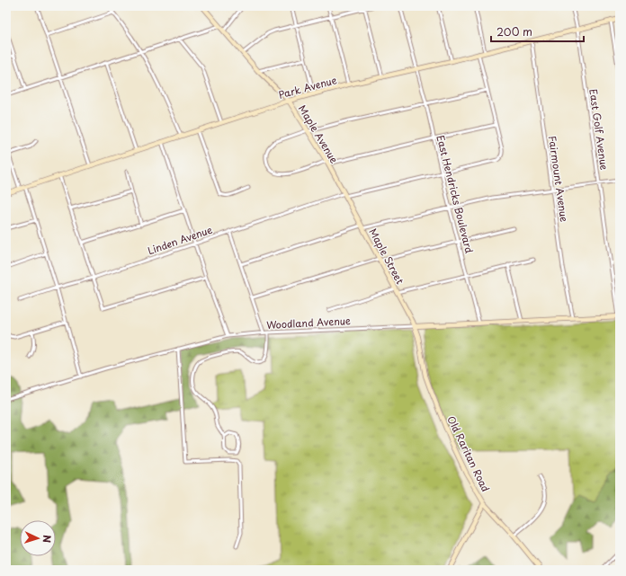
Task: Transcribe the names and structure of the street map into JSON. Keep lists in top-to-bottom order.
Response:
{
  "streets": {
    "main road": [
      "Park Avenue",
      "Maple Avenue",
      "Maple Street",
      "Woodland Avenue",
      "Old Raritan Road"
    ],
    "street": [
      "East Golf Avenue",
      "Fairmount Avenue",
      "East Hendricks Boulevard",
      "Linden Avenue"
    ]
  },
  "crossings": [
    ["Park Avenue", "East Golf Avenue"],
    ["Park Avenue", "Maple Avenue"],
    ["Park Avenue", "Fairmount Avenue"],
    ["Park Avenue", "East Hendricks Boulevard"],
    ["East Golf Avenue", "Woodland Avenue"],
    ["Maple Avenue", "Linden Avenue"],
    ["Maple Avenue", "Maple Street"],
    ["Fairmount Avenue", "Woodland Avenue"],
    ["East Hendricks Boulevard", "Linden Avenue"],
    ["East Hendricks Boulevard", "Woodland Avenue"],
    ["Linden Avenue", "Maple Street"],
    ["Maple Street", "Woodland Avenue"],
    ["Maple Street", "Old Raritan Road"],
    ["Woodland Avenue", "Old Raritan Road"]
  ],
  "scale_bar": "200 m",
  "north": "right"
}
